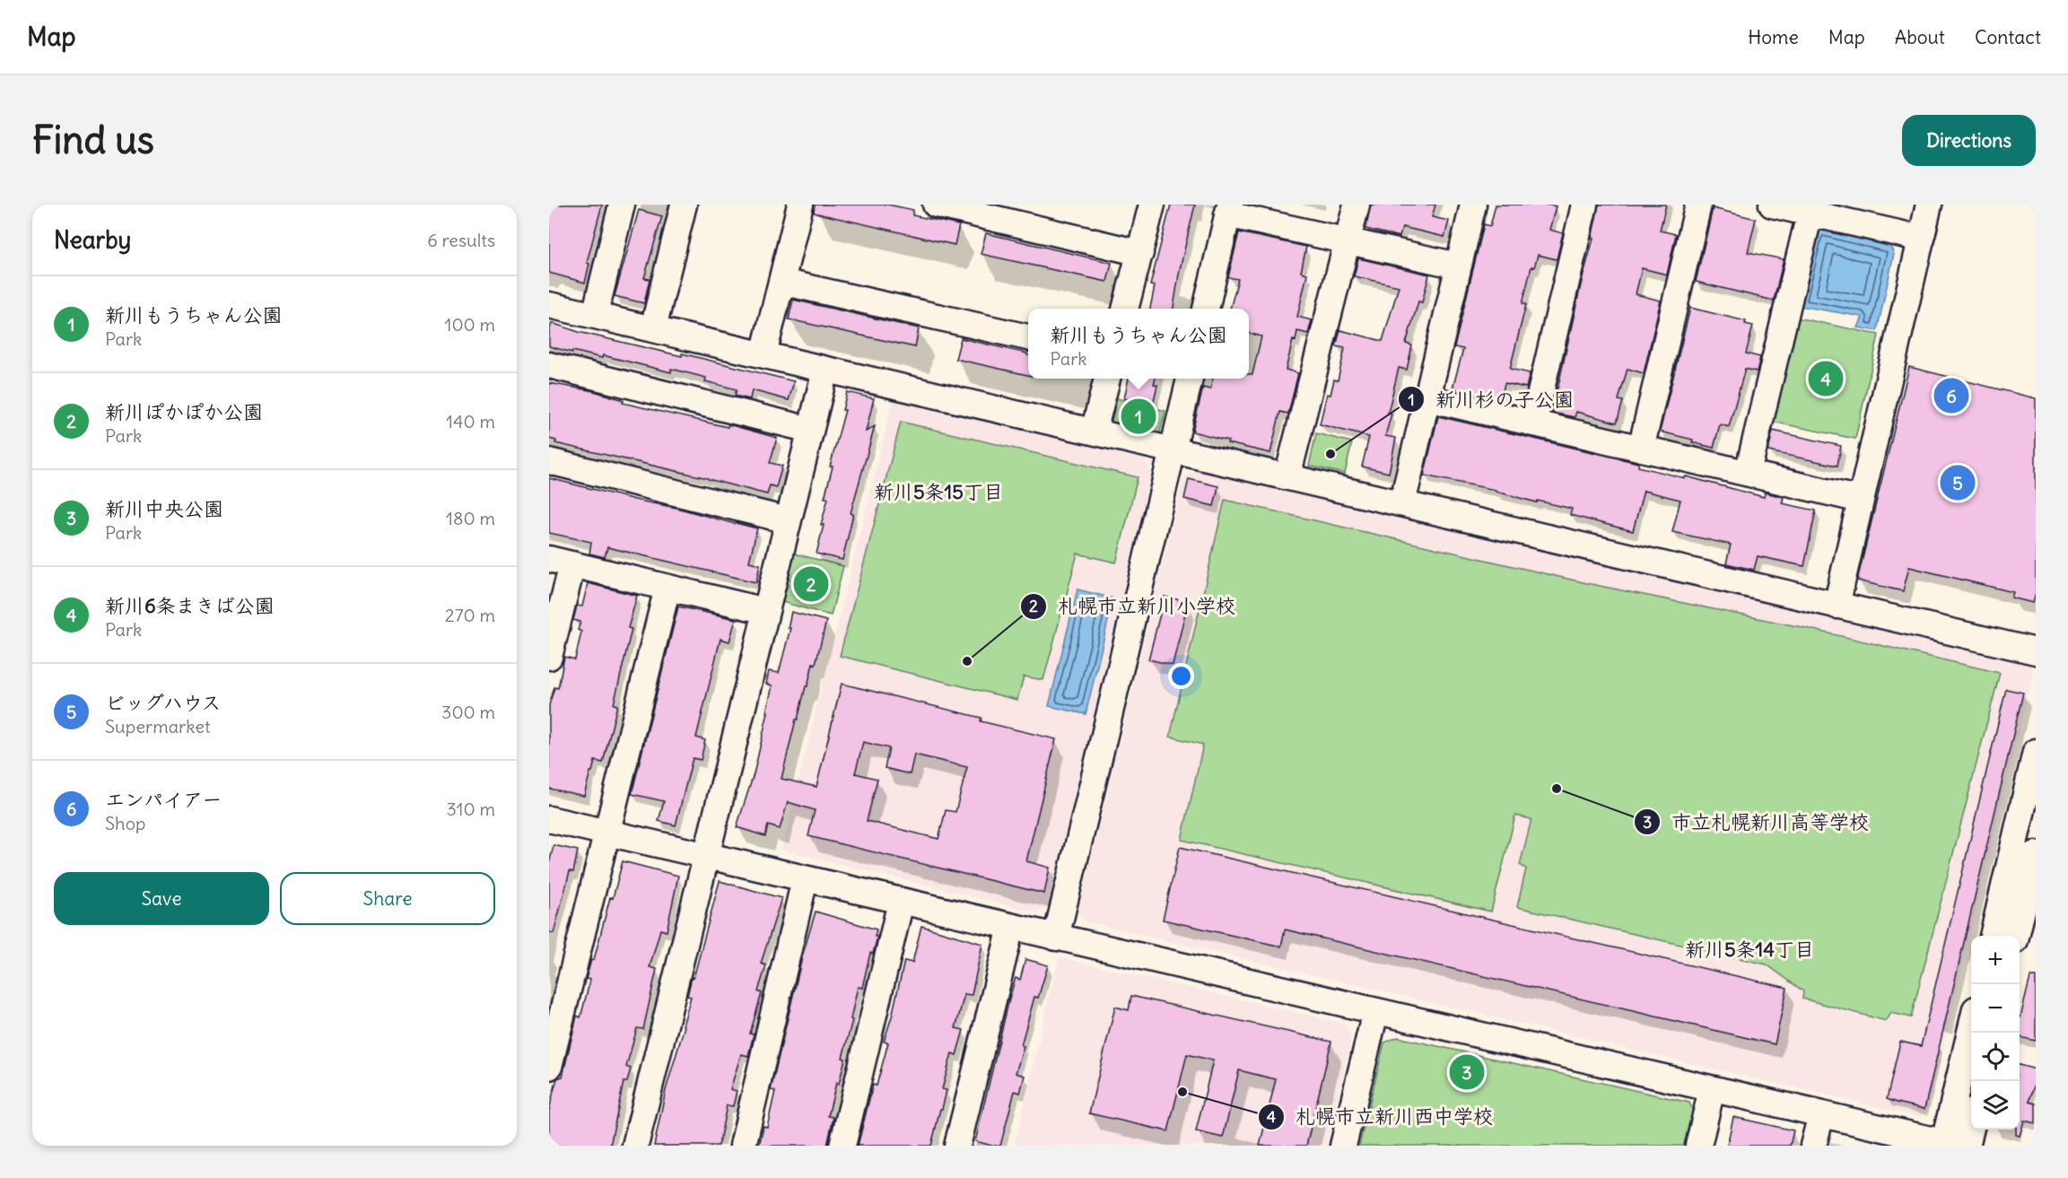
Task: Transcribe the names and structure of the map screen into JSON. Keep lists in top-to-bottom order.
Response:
{
  "districts": ["新川5条15丁目", "新川5条14丁目"],
  "places": [
    "新川杉の子公園",
    "札幌市立新川小学校",
    "市立札幌新川高等学校",
    "札幌市立新川西中学校"
  ],
  "page": {
    "header": "Map",
    "nav": [
      "Home",
      "Map",
      "About",
      "Contact"
    ],
    "buttons": [
      "Directions",
      ["Save", "Share"]
    ],
    "title": "Find us",
    "heading": ["Nearby", "6 results"],
    "list": [
      {
        "mark": "1",
        "name": "新川もうちゃん公園",
        "note": "Park",
        "value": "100 m"
      },
      {
        "mark": "2",
        "name": "新川ぽかぽか公園",
        "note": "Park",
        "value": "140 m"
      },
      {
        "mark": "3",
        "name": "新川中央公園",
        "note": "Park",
        "value": "180 m"
      },
      {
        "mark": "4",
        "name": "新川6条まきば公園",
        "note": "Park",
        "value": "270 m"
      },
      {
        "mark": "5",
        "name": "ビッグハウス",
        "note": "Supermarket",
        "value": "300 m"
      },
      {
        "mark": "6",
        "name": "エンパイアー",
        "note": "Shop",
        "value": "310 m"
      }
    ],
    "popup": ["新川もうちゃん公園", "Park"],
    "pins": [
      "4",
      "6",
      "1",
      "5",
      "2",
      "3"
    ],
    "map_buttons": ["+", "−"]
  }
}
